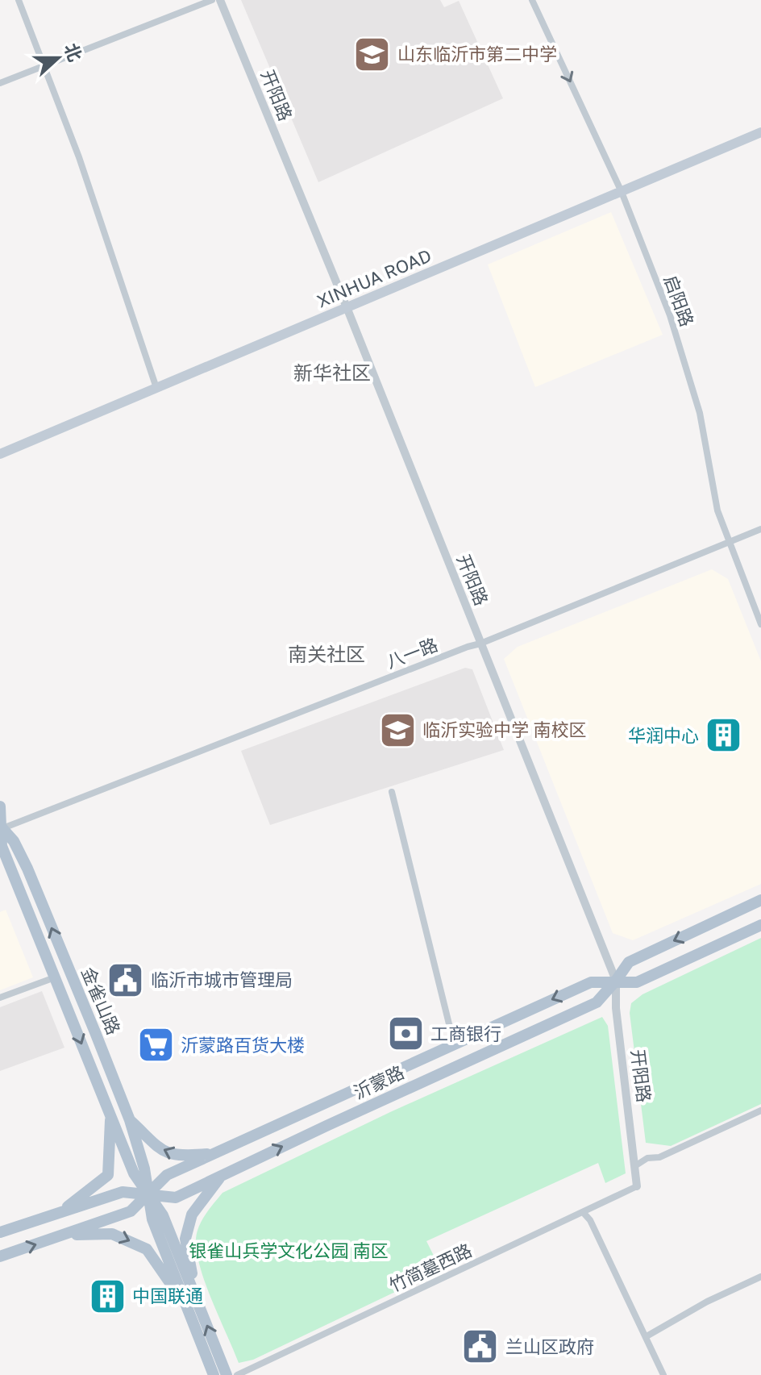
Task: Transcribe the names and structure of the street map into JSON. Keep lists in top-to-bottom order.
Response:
{
  "streets": {
    "main road": ["XINHUA ROAD", "金雀山路", "沂蒙路"],
    "street": [
      "开阳路",
      "启阳路",
      "八一路",
      "竹简墓西路"
    ]
  },
  "crossings": [
    ["开阳路", "XINHUA ROAD"],
    ["开阳路", "八一路"],
    ["开阳路", "沂蒙路"],
    ["开阳路", "竹简墓西路"],
    ["XINHUA ROAD", "启阳路"],
    ["启阳路", "八一路"],
    ["八一路", "金雀山路"],
    ["金雀山路", "沂蒙路"]
  ],
  "districts": ["新华社区", "南关社区"],
  "parks": ["银雀山兵学文化公园 南区"],
  "places": {
    "school or university": ["山东临沂市第二中学", "临沂实验中学 南校区"],
    "building": ["华润中心", "中国联通"],
    "public building": ["临沂市城市管理局", "兰山区政府"],
    "bank": ["工商银行"],
    "supermarket": ["沂蒙路百货大楼"]
  },
  "north": "right"
}
